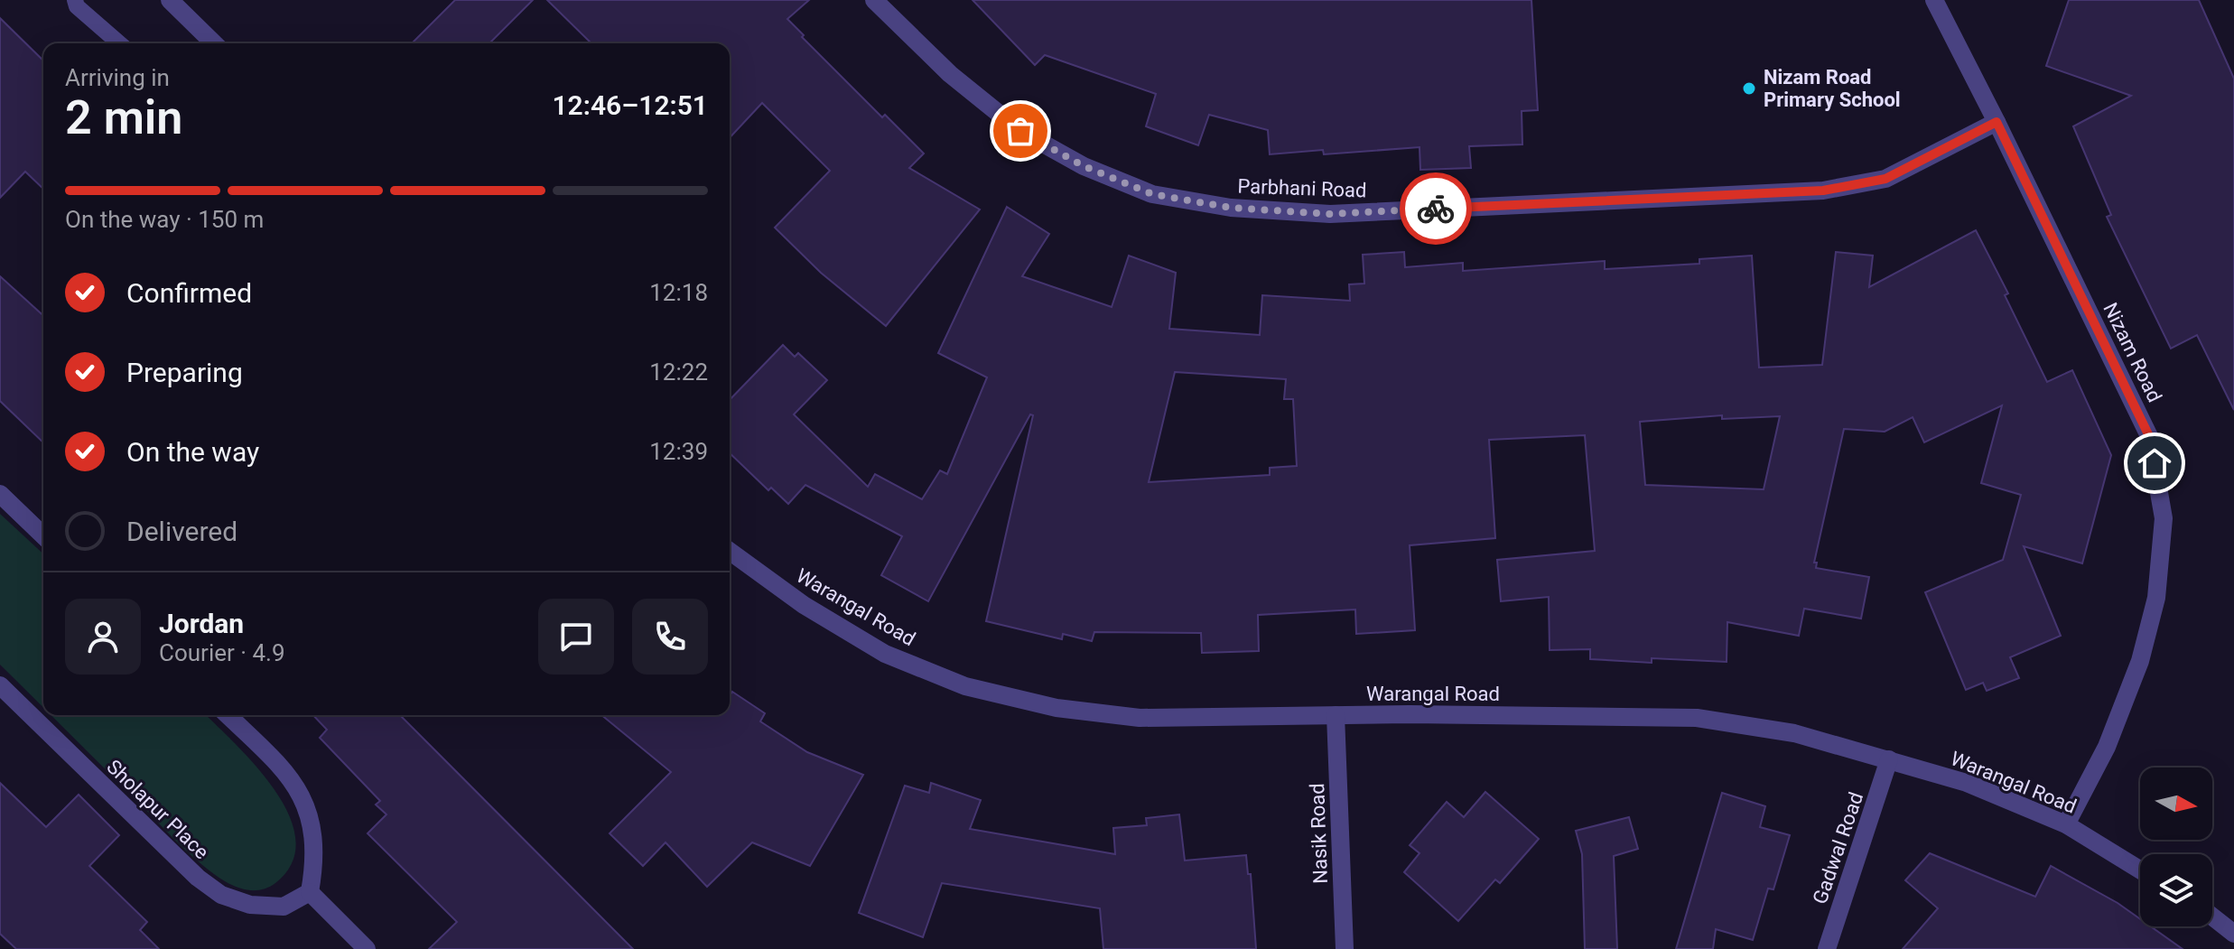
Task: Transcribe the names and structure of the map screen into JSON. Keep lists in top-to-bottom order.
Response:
{
  "streets": {
    "street": [
      "Parbhani Road",
      "Nizam Road",
      "Warangal Road",
      "Sholapur Place",
      "Nasik Road",
      "Gadwal Road"
    ]
  },
  "crossings": [
    ["Parbhani Road", "Nizam Road"],
    ["Nizam Road", "Warangal Road"],
    ["Warangal Road", "Nasik Road"],
    ["Warangal Road", "Gadwal Road"]
  ],
  "places": ["Nizam Road Primary School"],
  "north": "right",
  "page": {
    "heading": ["2 min", "Arriving in", "12:46–12:51"],
    "panel": ["Jordan", "Courier · 4.9"],
    "bar": "On the way · 150 m",
    "list": [
      ["Confirmed", "12:18"],
      ["Preparing", "12:22"],
      ["On the way", "12:39"],
      "Delivered"
    ]
  }
}
